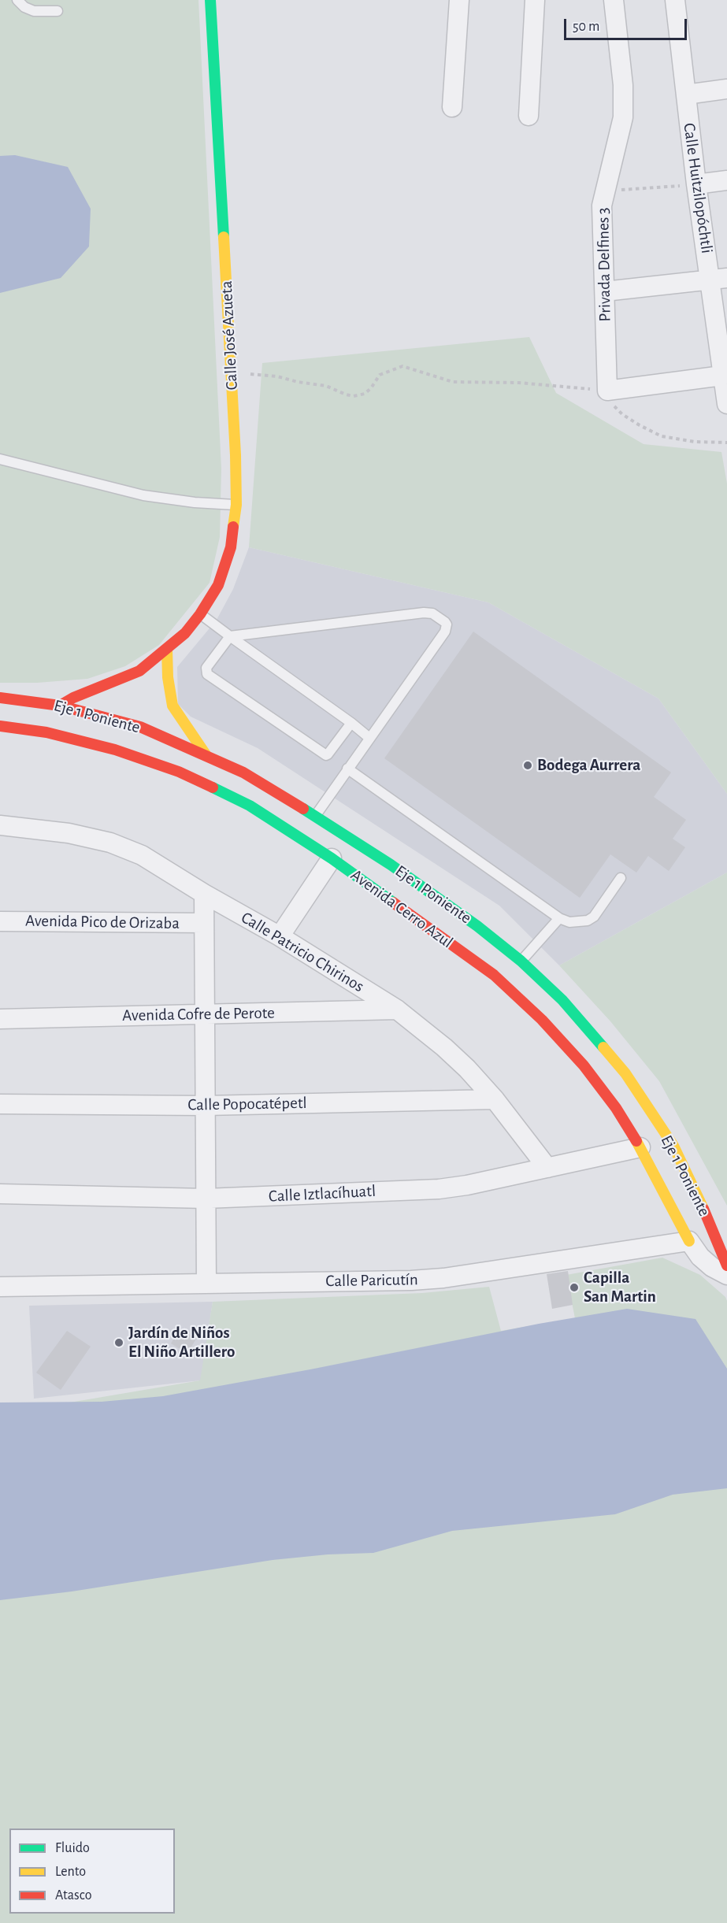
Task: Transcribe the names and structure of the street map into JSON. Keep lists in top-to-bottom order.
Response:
{
  "streets": {
    "street": [
      "Calle Huitzilopóchtli",
      "Privada Delfines 3",
      "Calle José Azueta",
      "Eje 1 Poniente",
      "Avenida Cerro Azul",
      "Avenida Pico de Orizaba",
      "Calle Patricio Chirinos",
      "Avenida Cofre de Perote",
      "Calle Popocatépetl",
      "Calle Iztlacíhuatl",
      "Calle Paricutín"
    ]
  },
  "crossings": [
    ["Calle José Azueta", "Eje 1 Poniente"],
    ["Avenida Cerro Azul", "Calle Iztlacíhuatl"],
    ["Avenida Cerro Azul", "Calle Paricutín"],
    ["Calle Patricio Chirinos", "Avenida Cofre de Perote"],
    ["Calle Patricio Chirinos", "Calle Popocatépetl"],
    ["Calle Patricio Chirinos", "Calle Iztlacíhuatl"]
  ],
  "places": ["Bodega Aurrera", "Capilla San Martin", "Jardín de Niños El Niño Artillero"],
  "legend": ["Fluido", "Lento", "Atasco"],
  "scale_bar": "50 m"
}
